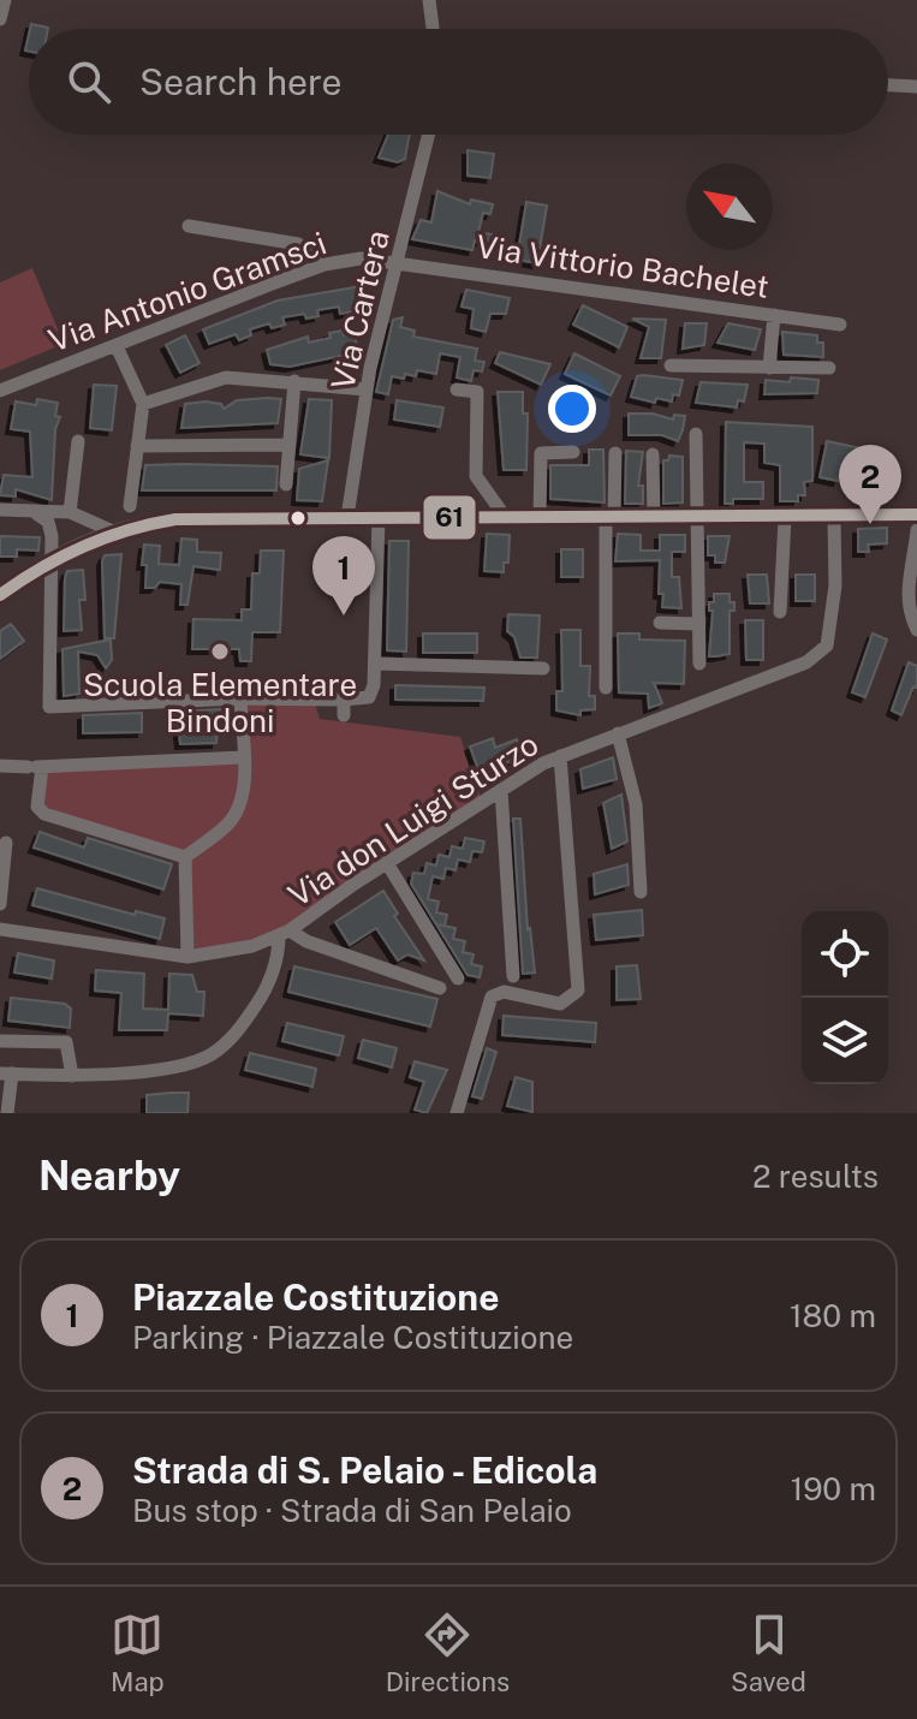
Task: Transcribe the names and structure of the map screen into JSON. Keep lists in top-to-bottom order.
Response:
{
  "streets": {
    "street": [
      "Via Vittorio Bachelet",
      "Via Antonio Gramsci",
      "Via Cartera",
      "Via don Luigi Sturzo"
    ]
  },
  "crossings": [
    ["Via Vittorio Bachelet", "Via Antonio Gramsci"],
    ["Via Vittorio Bachelet", "Via Cartera"],
    ["Via Antonio Gramsci", "Via Cartera"]
  ],
  "places": ["Scuola Elementare Bindoni"],
  "lines": ["transit line 61"],
  "north": "top left",
  "page": {
    "search": "Search here",
    "pins": ["2", "1"],
    "heading": ["Nearby", "2 results"],
    "list": [
      {
        "mark": "1",
        "name": "Piazzale Costituzione",
        "note": "Parking · Piazzale Costituzione",
        "value": "180 m"
      },
      {
        "mark": "2",
        "name": "Strada di S. Pelaio - Edicola",
        "note": "Bus stop · Strada di San Pelaio",
        "value": "190 m"
      }
    ],
    "nav": ["Map", "Directions", "Saved"]
  }
}
